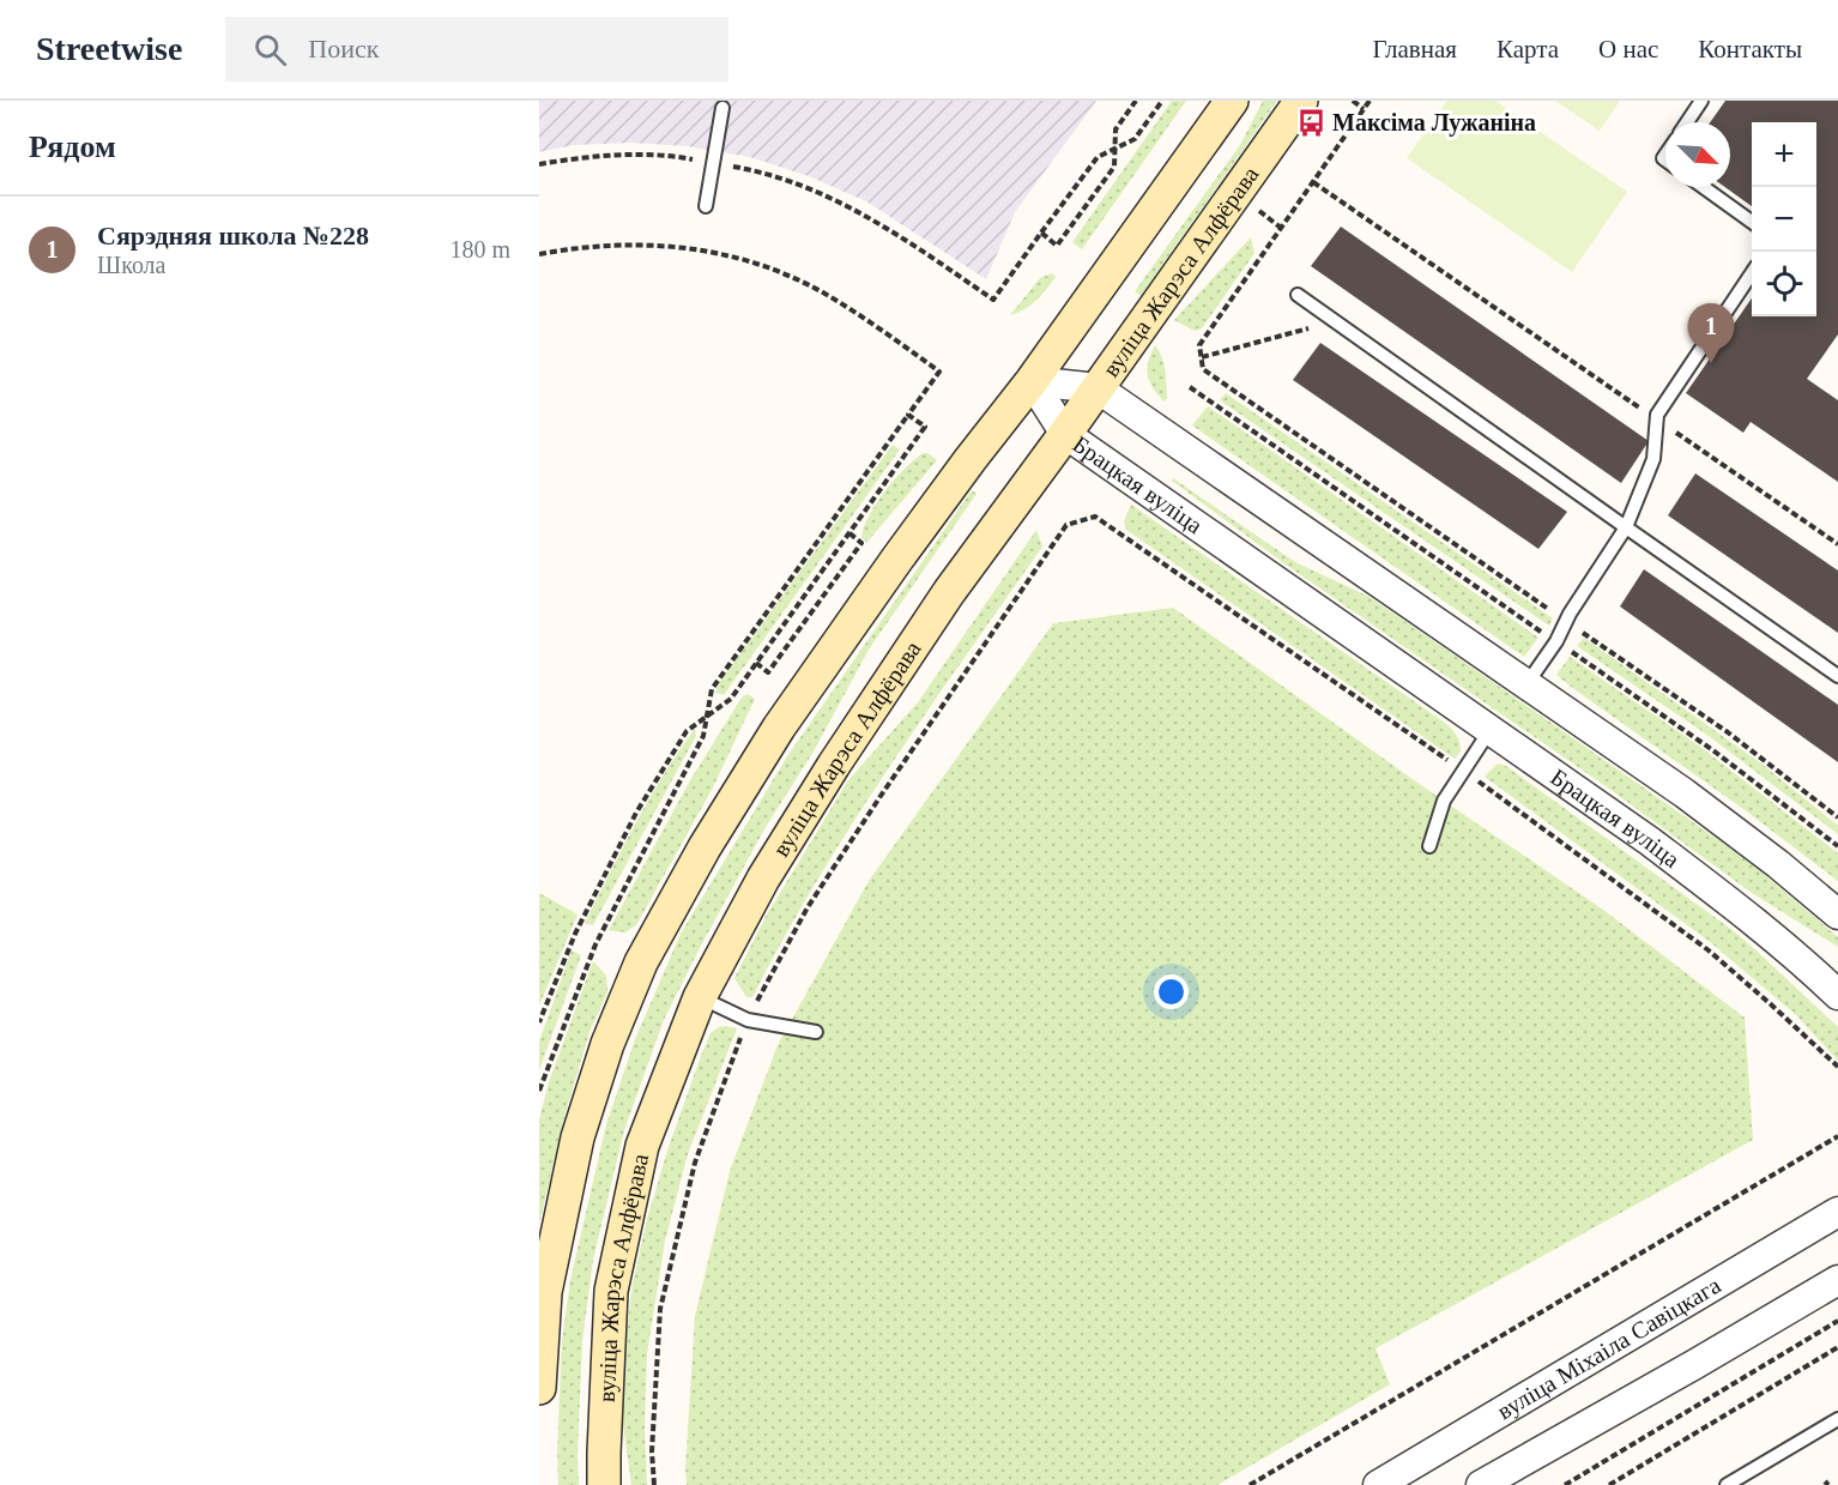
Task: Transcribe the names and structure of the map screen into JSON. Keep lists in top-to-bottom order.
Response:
{
  "streets": {
    "main road": ["вуліца Жарэса Алфёрава"],
    "street": ["Брацкая вуліца", "вуліца Міхаіла Савіцкага"]
  },
  "crossings": [
    ["вуліца Жарэса Алфёрава", "Брацкая вуліца"]
  ],
  "places": {
    "bus stop": ["Максіма Лужаніна"]
  },
  "north": "bottom right",
  "page": {
    "header": "Streetwise",
    "search": "Поиск",
    "nav": [
      "Главная",
      "Карта",
      "О нас",
      "Контакты"
    ],
    "heading": "Рядом",
    "map_buttons": ["+", "−"],
    "list": [
      {
        "mark": "1",
        "name": "Сярэдняя школа №228",
        "note": "Школа",
        "value": "180 m"
      }
    ],
    "pins": "1"
  }
}
